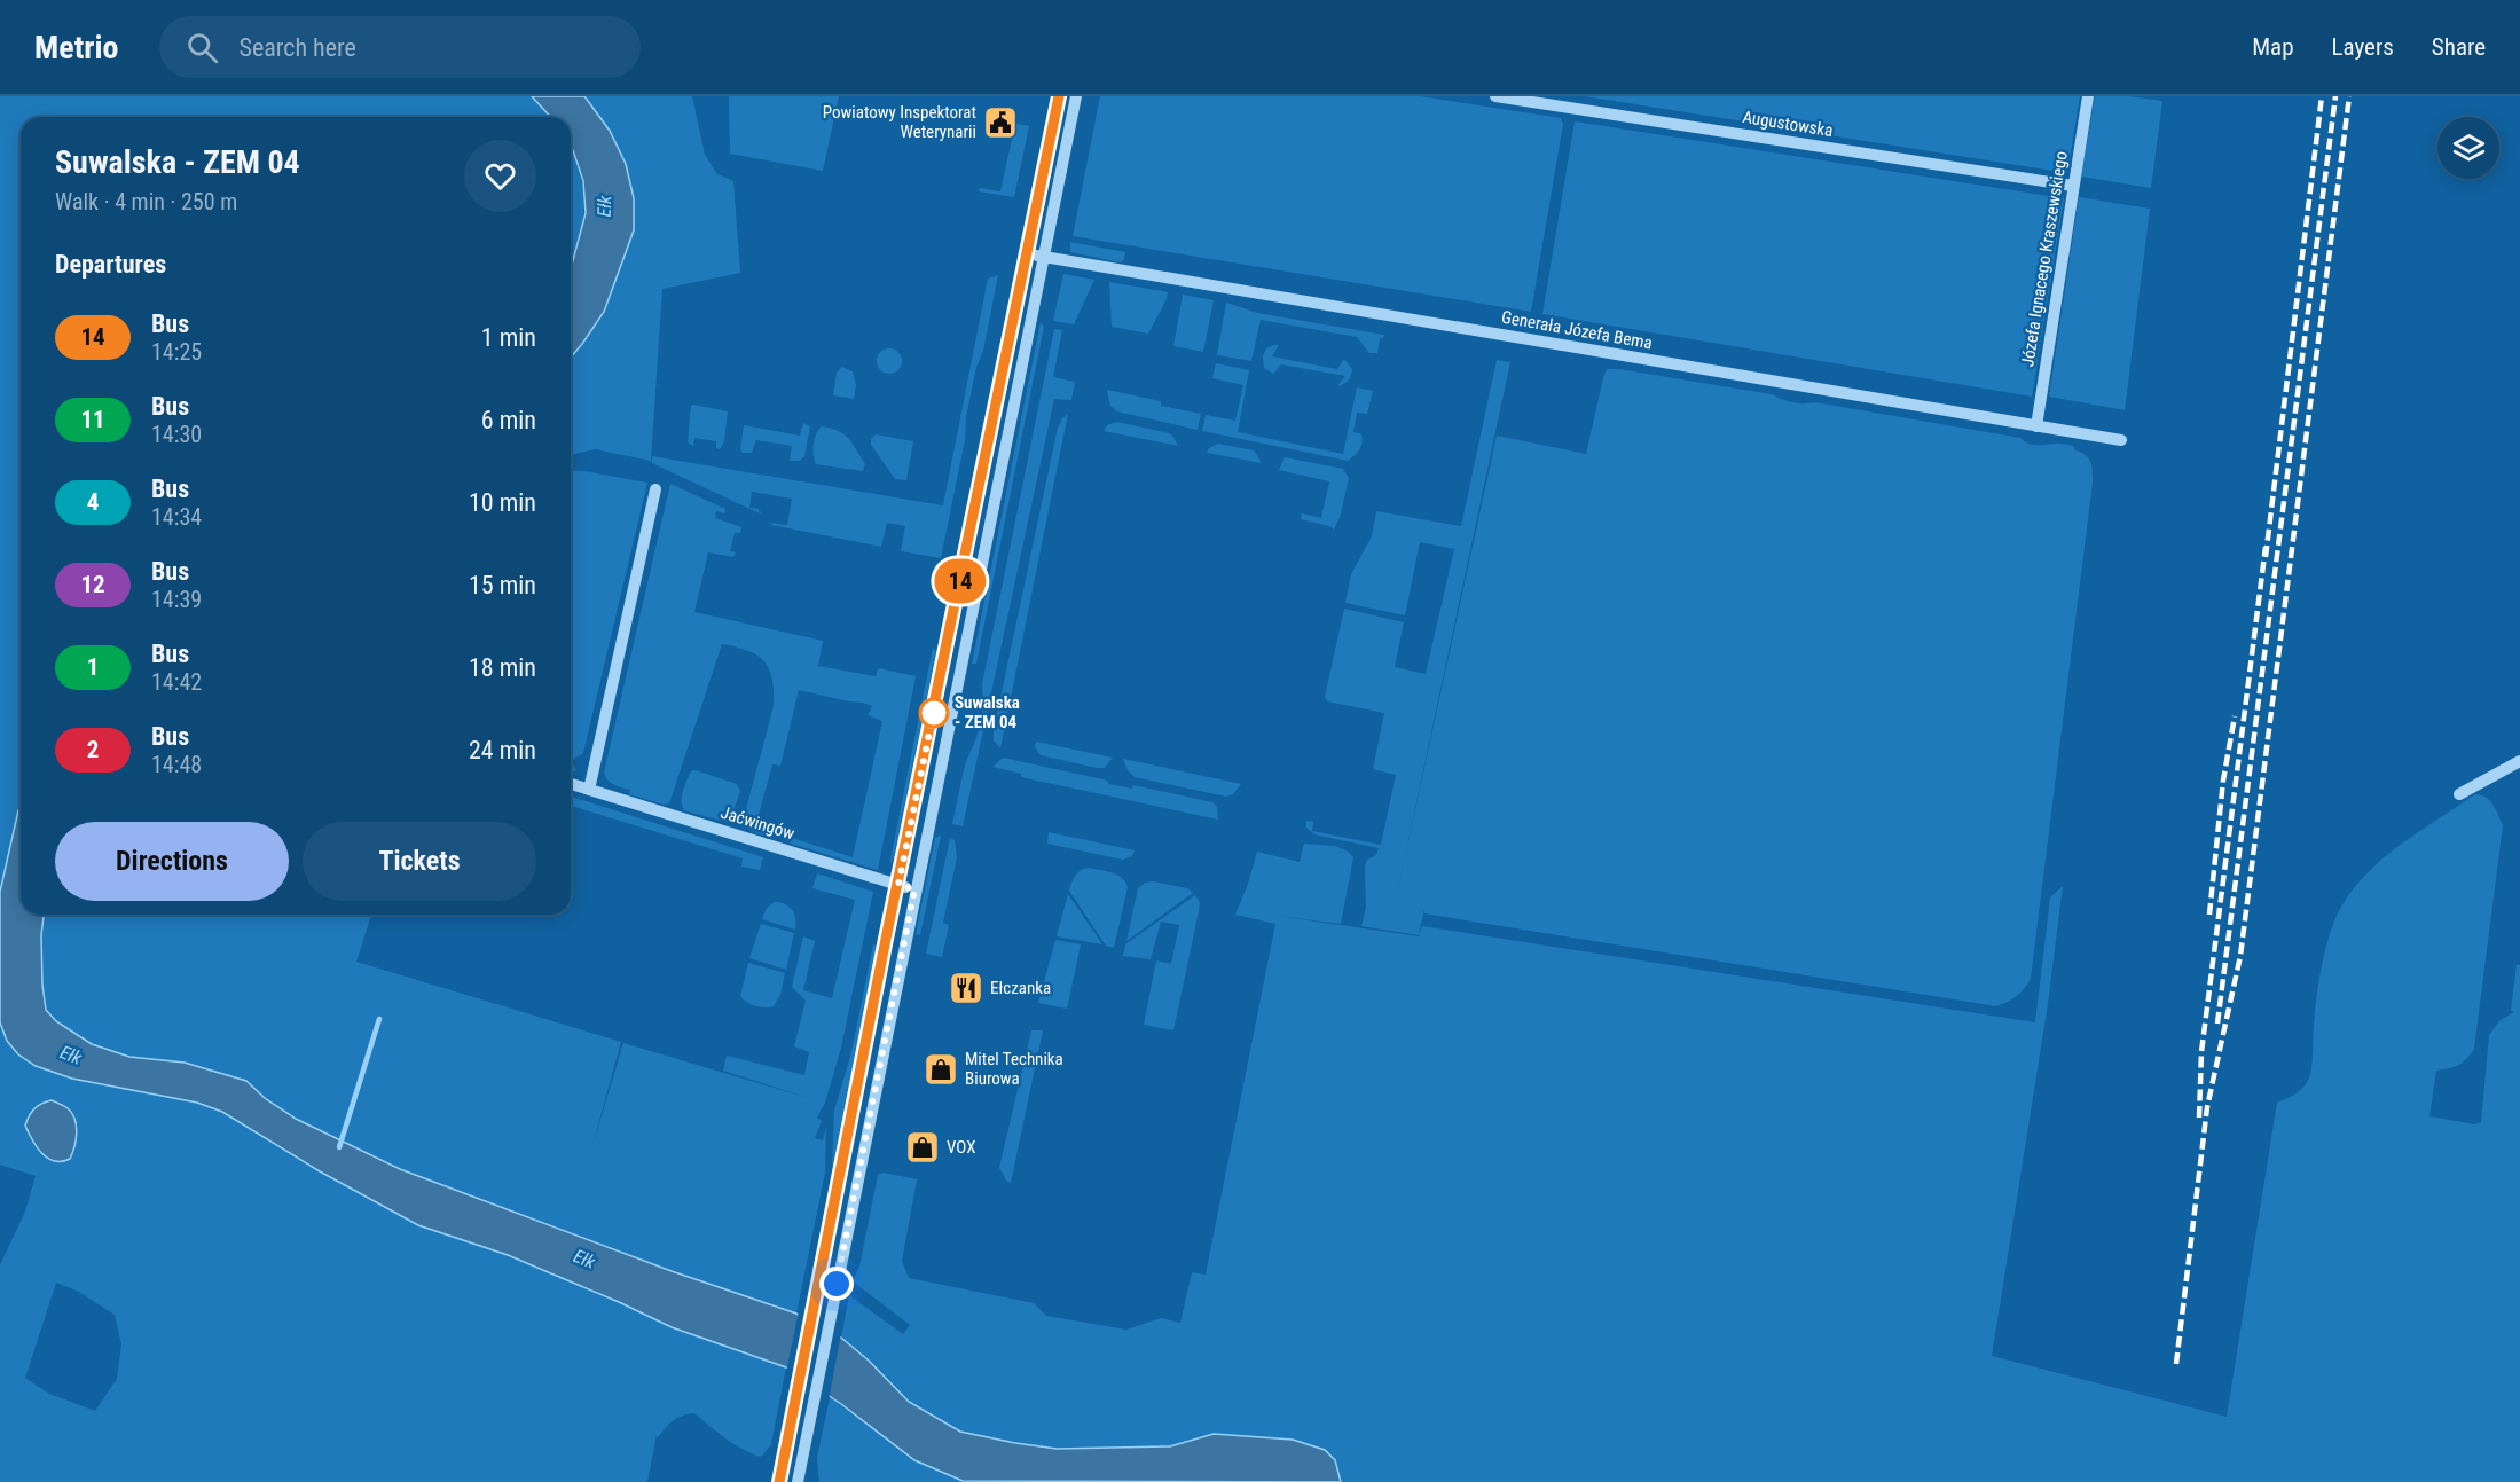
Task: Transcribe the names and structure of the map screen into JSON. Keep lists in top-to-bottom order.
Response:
{
  "streets": {
    "street": [
      "Augustowska",
      "Józefa Ignacego Kraszewskiego",
      "Generała Józefa Bema",
      "Jaćwingów"
    ]
  },
  "crossings": [
    ["Augustowska", "Józefa Ignacego Kraszewskiego"],
    ["Józefa Ignacego Kraszewskiego", "Generała Józefa Bema"]
  ],
  "water": ["Ełk"],
  "places": {
    "public building": ["Powiatowy Inspektorat Weterynarii"],
    "other": ["Suwalska - ZEM 04"],
    "restaurant": ["Ełczanka"],
    "shop": ["Mitel Technika Biurowa", "VOX"]
  },
  "lines": ["bus line 14"],
  "page": {
    "header": "Metrio",
    "search": "Search here",
    "nav": ["Map", "Layers", "Share"],
    "on_map": "14",
    "heading": [
      ["Suwalska - ZEM 04", "Walk · 4 min · 250 m"],
      "Departures"
    ],
    "list": [
      {
        "mark": "14",
        "name": "Bus",
        "note": "14:25",
        "value": "1 min"
      },
      {
        "mark": "11",
        "name": "Bus",
        "note": "14:30",
        "value": "6 min"
      },
      {
        "mark": "4",
        "name": "Bus",
        "note": "14:34",
        "value": "10 min"
      },
      {
        "mark": "12",
        "name": "Bus",
        "note": "14:39",
        "value": "15 min"
      },
      {
        "mark": "1",
        "name": "Bus",
        "note": "14:42",
        "value": "18 min"
      },
      {
        "mark": "2",
        "name": "Bus",
        "note": "14:48",
        "value": "24 min"
      }
    ],
    "buttons": ["Directions", "Tickets"]
  }
}
